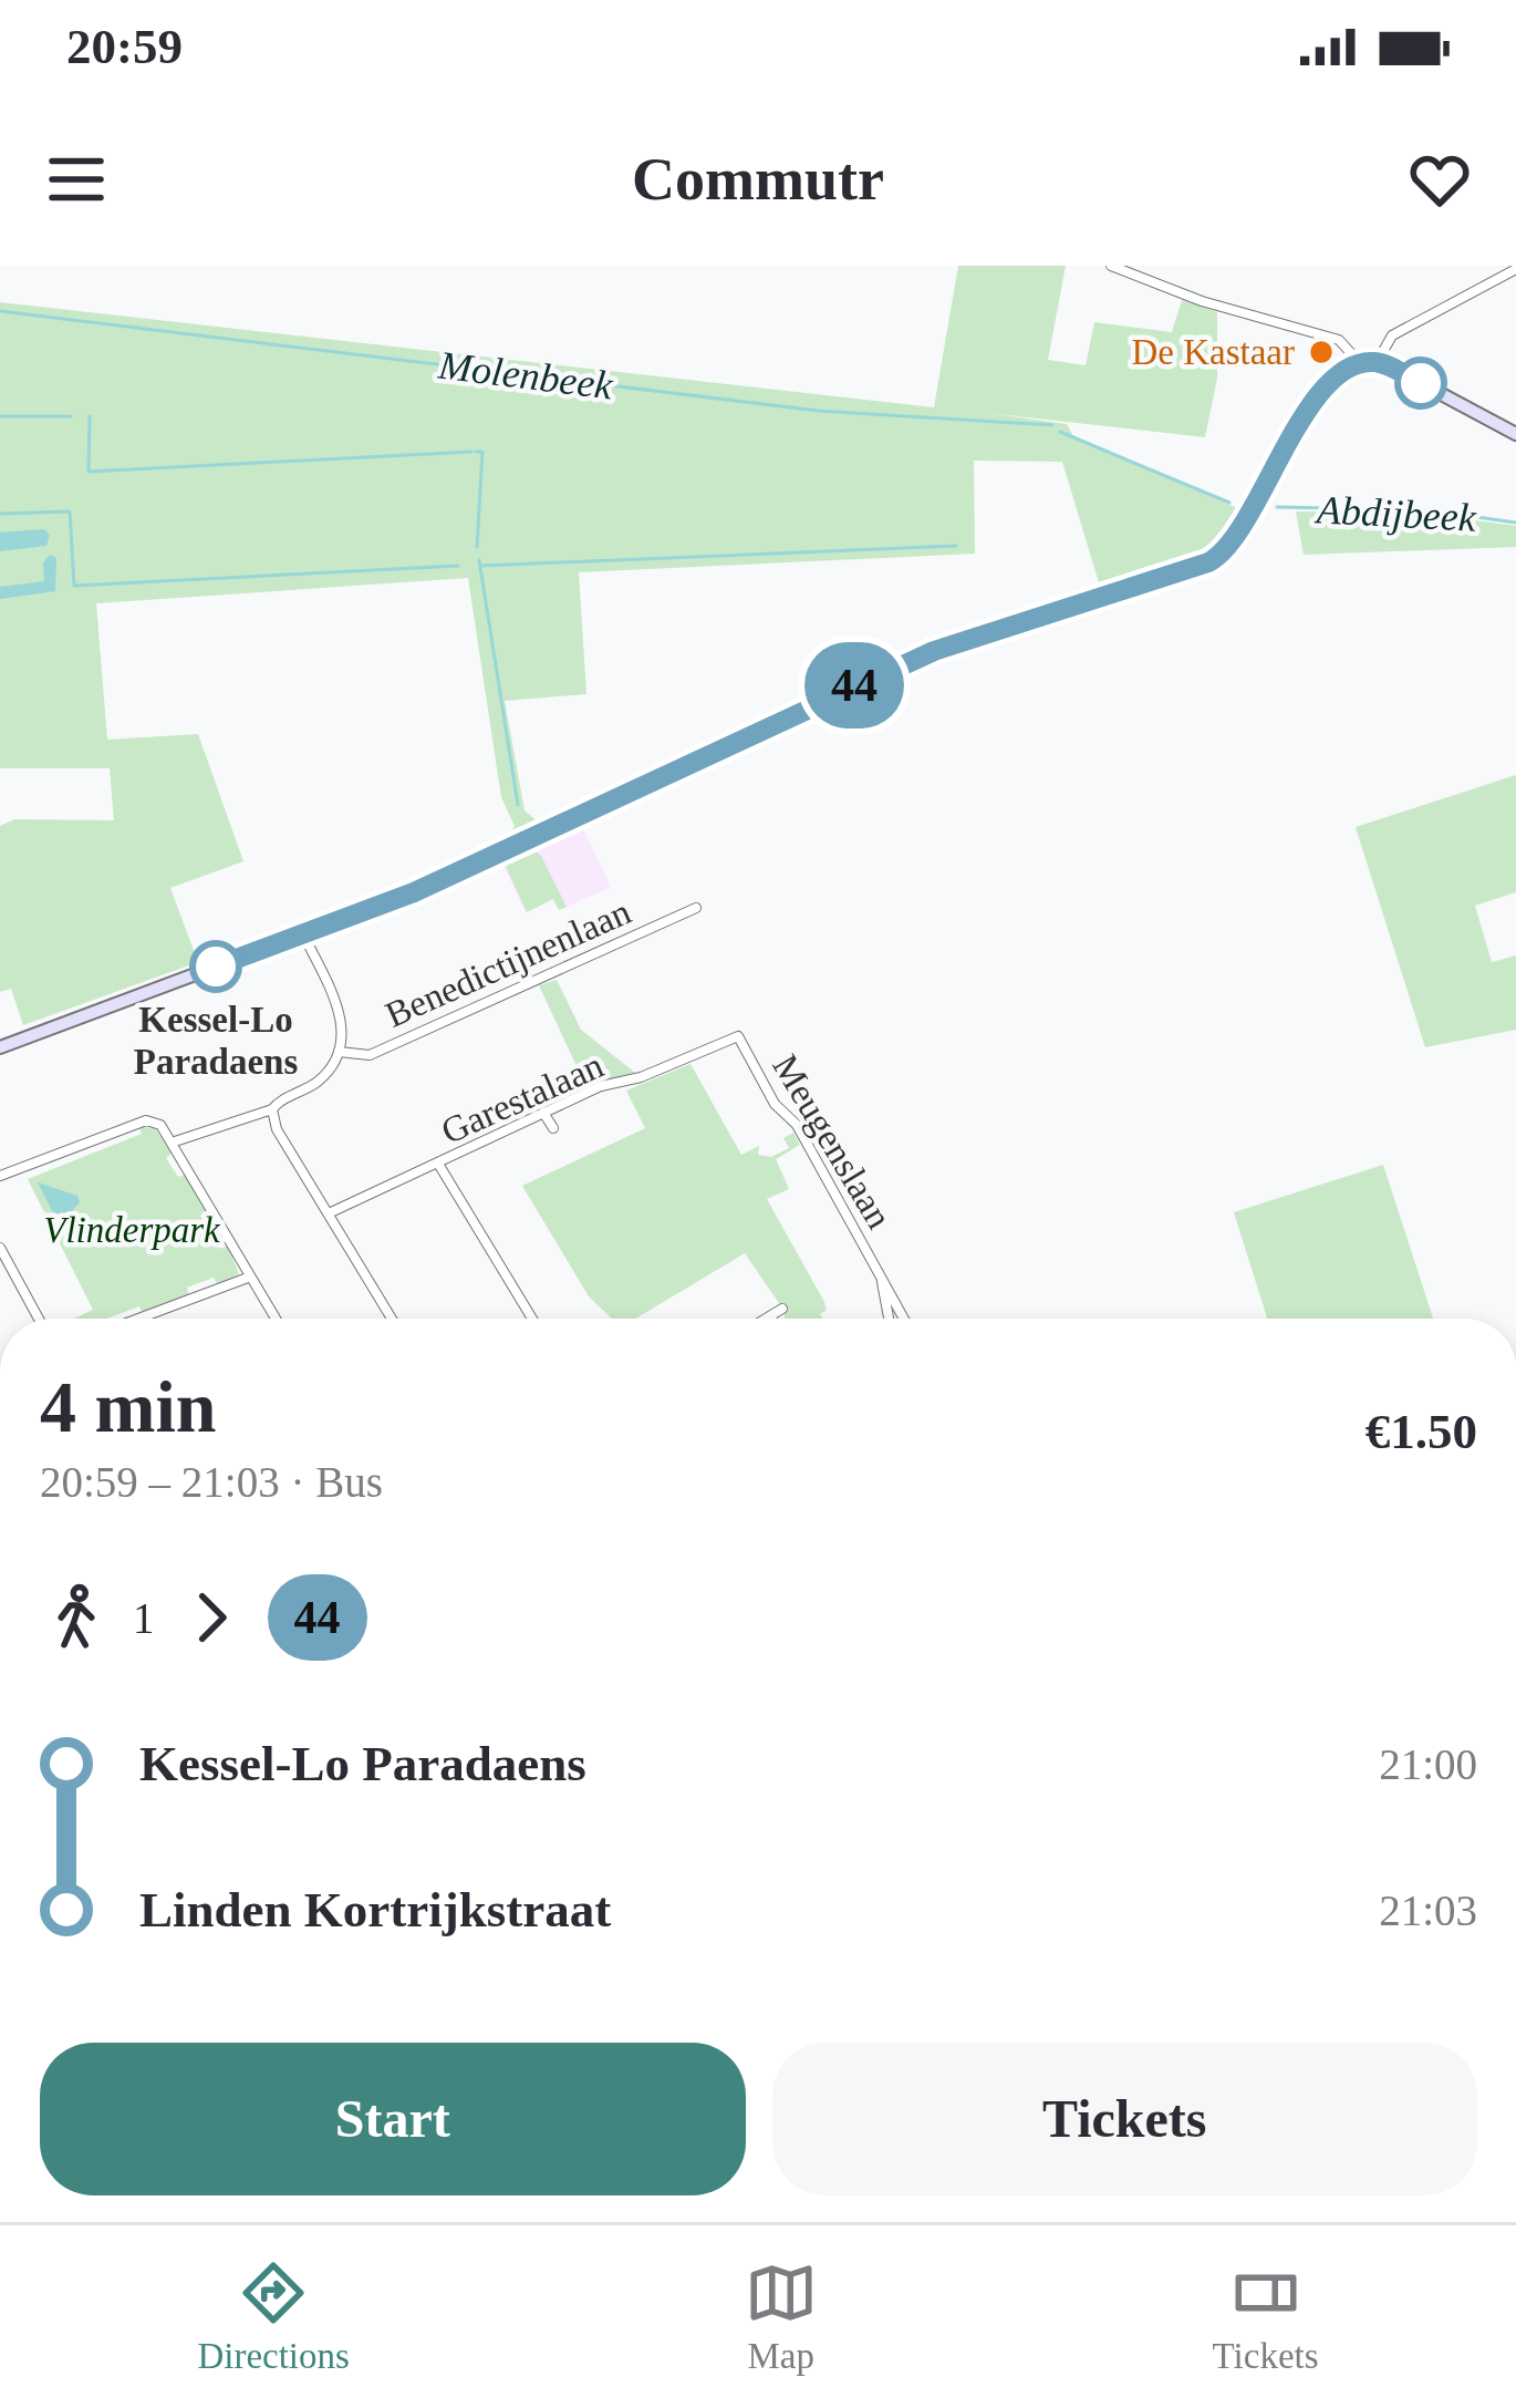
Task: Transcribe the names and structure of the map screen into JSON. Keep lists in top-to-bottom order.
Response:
{
  "streets": {
    "street": ["Benedictijnenlaan", "Garestalaan", "Meugenslaan"]
  },
  "crossings": [
    ["Garestalaan", "Meugenslaan"]
  ],
  "water": ["Molenbeek", "Abdijbeek"],
  "parks": ["Vlinderpark"],
  "places": ["De Kastaar", "Kessel-Lo Paradaens"],
  "lines": ["bus line 44"],
  "page": {
    "status": "20:59",
    "header": "Commutr",
    "on_map": "44",
    "heading": ["4 min", "20:59 – 21:03 · Bus", "€1.50"],
    "legs": ["1", "44"],
    "list": [
      {
        "name": "Kessel-Lo Paradaens",
        "value": "21:00"
      },
      {
        "name": "Linden Kortrijkstraat",
        "value": "21:03"
      }
    ],
    "buttons": ["Start", "Tickets"],
    "tabs": ["Directions", "Map", "Tickets"]
  }
}
